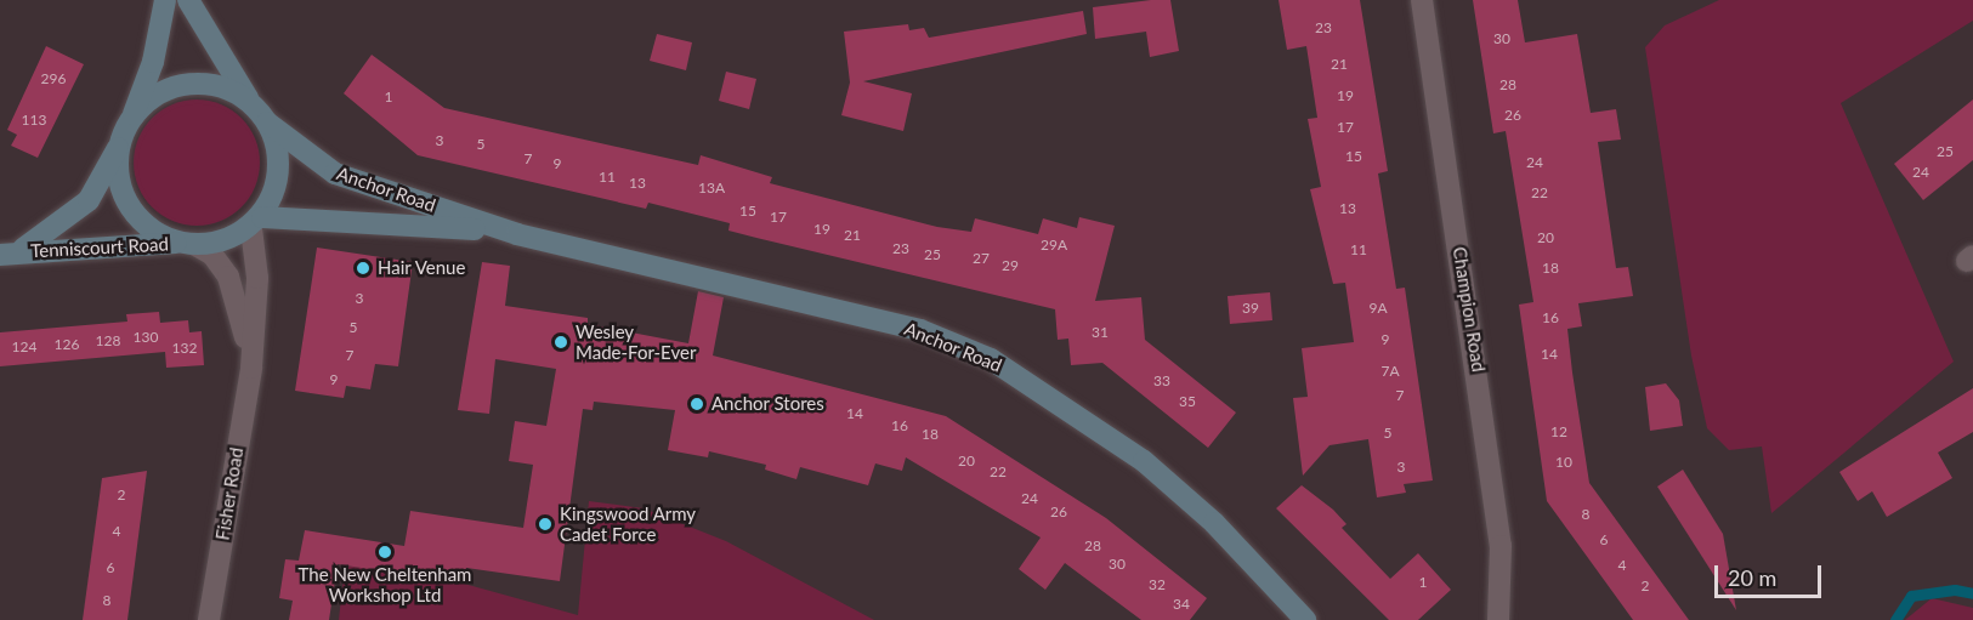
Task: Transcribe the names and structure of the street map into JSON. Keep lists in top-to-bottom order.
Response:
{
  "streets": {
    "street": [
      "Anchor Road",
      "Tenniscourt Road",
      "Champion Road",
      "Fisher Road"
    ]
  },
  "crossings": [
    ["Anchor Road", "Tenniscourt Road"],
    ["Anchor Road", "Fisher Road"],
    ["Tenniscourt Road", "Fisher Road"]
  ],
  "places": [
    "Hair Venue",
    "Wesley Made-For-Ever",
    "Anchor Stores",
    "Kingswood Army Cadet Force",
    "The New Cheltenham Workshop Ltd"
  ],
  "house_numbers": [
    "23",
    "30",
    "21",
    "296",
    "28",
    "19",
    "1",
    "26",
    "113",
    "17",
    "3",
    "5",
    "25",
    "15",
    "7",
    "24",
    "9",
    "24",
    "11",
    "13",
    "13A",
    "22",
    "13",
    "15",
    "17",
    "19",
    "21",
    "20",
    "29A",
    "23",
    "11",
    "25",
    "27",
    "29",
    "18",
    "3",
    "39",
    "9A",
    "16",
    "5",
    "31",
    "130",
    "9",
    "128",
    "126",
    "124",
    "132",
    "14",
    "7",
    "7A",
    "9",
    "33",
    "7",
    "35",
    "14",
    "16",
    "12",
    "5",
    "18",
    "20",
    "10",
    "3",
    "22",
    "2",
    "24",
    "26",
    "8",
    "4",
    "6",
    "28",
    "30",
    "4",
    "6",
    "1",
    "32",
    "2",
    "8",
    "34"
  ],
  "scale_bar": "20 m"
}
